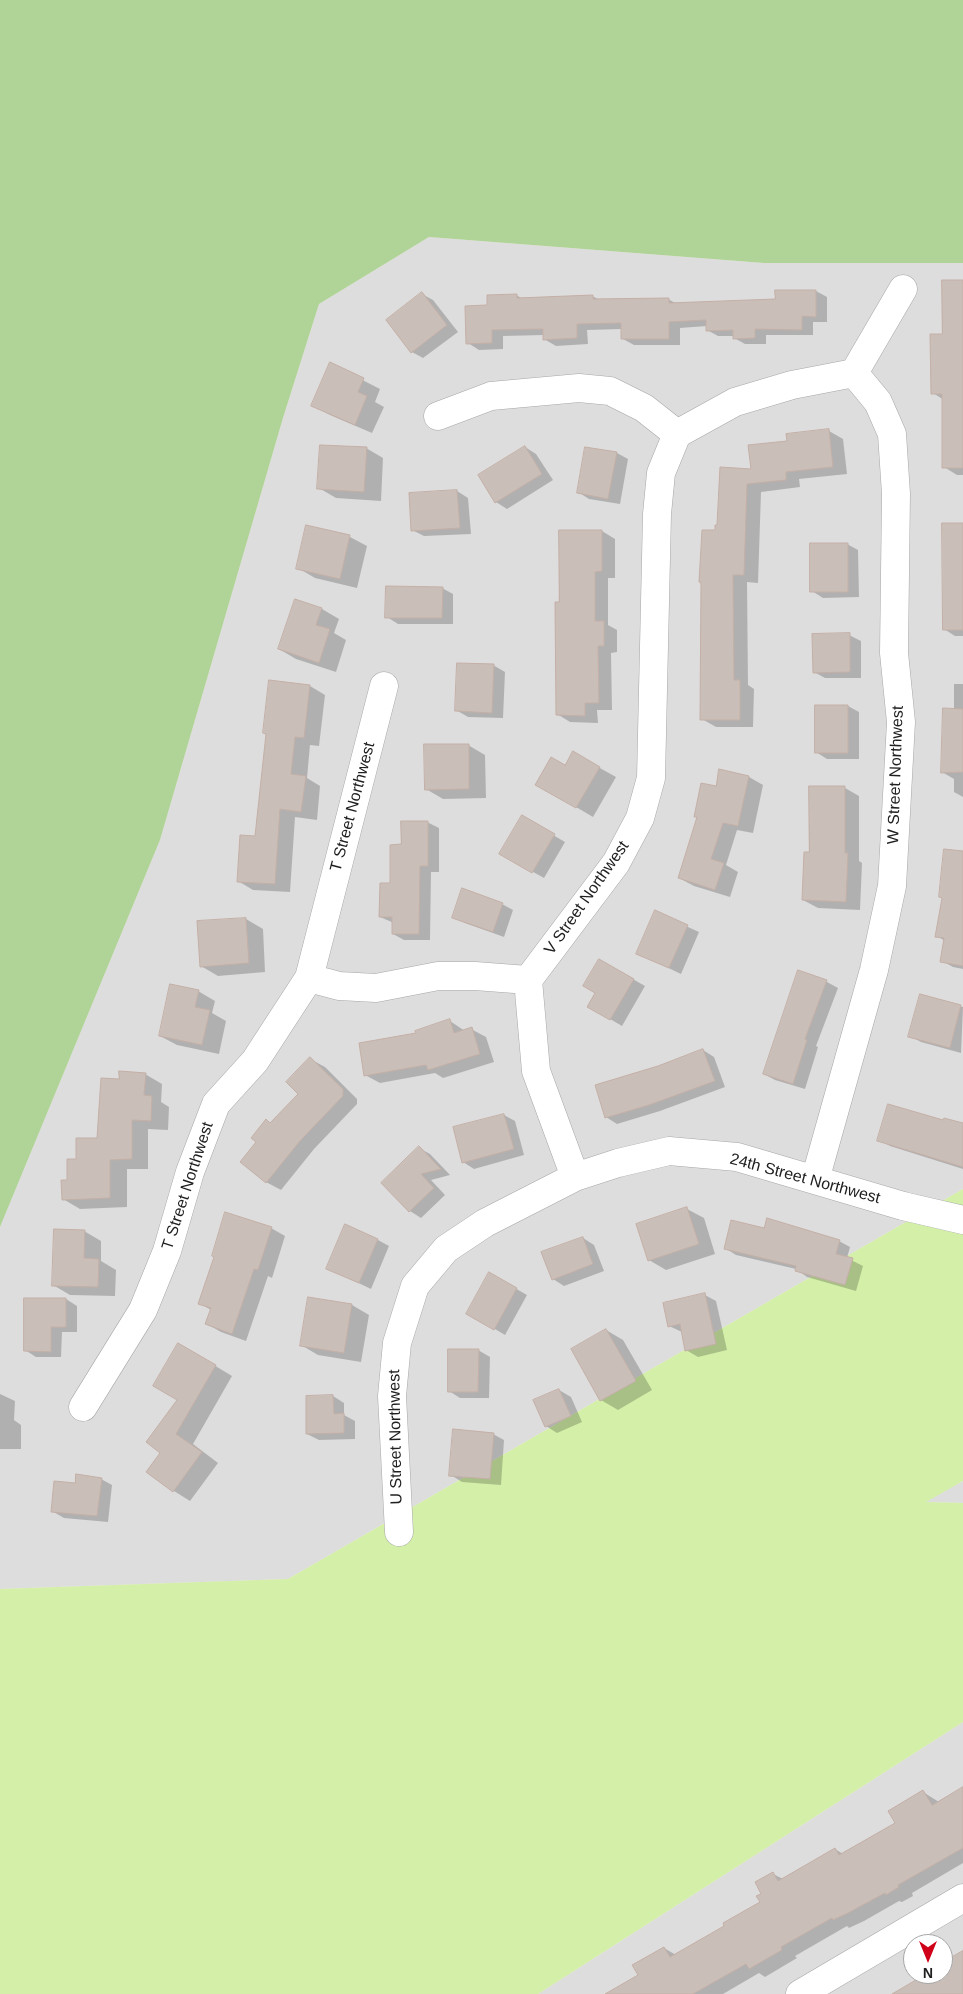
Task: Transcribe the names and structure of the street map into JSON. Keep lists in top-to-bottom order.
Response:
{
  "streets": {
    "street": [
      "W Street Northwest",
      "T Street Northwest",
      "V Street Northwest",
      "24th Street Northwest",
      "U Street Northwest"
    ]
  },
  "crossings": [
    ["W Street Northwest", "24th Street Northwest"],
    ["24th Street Northwest", "U Street Northwest"]
  ],
  "north": "bottom"
}
